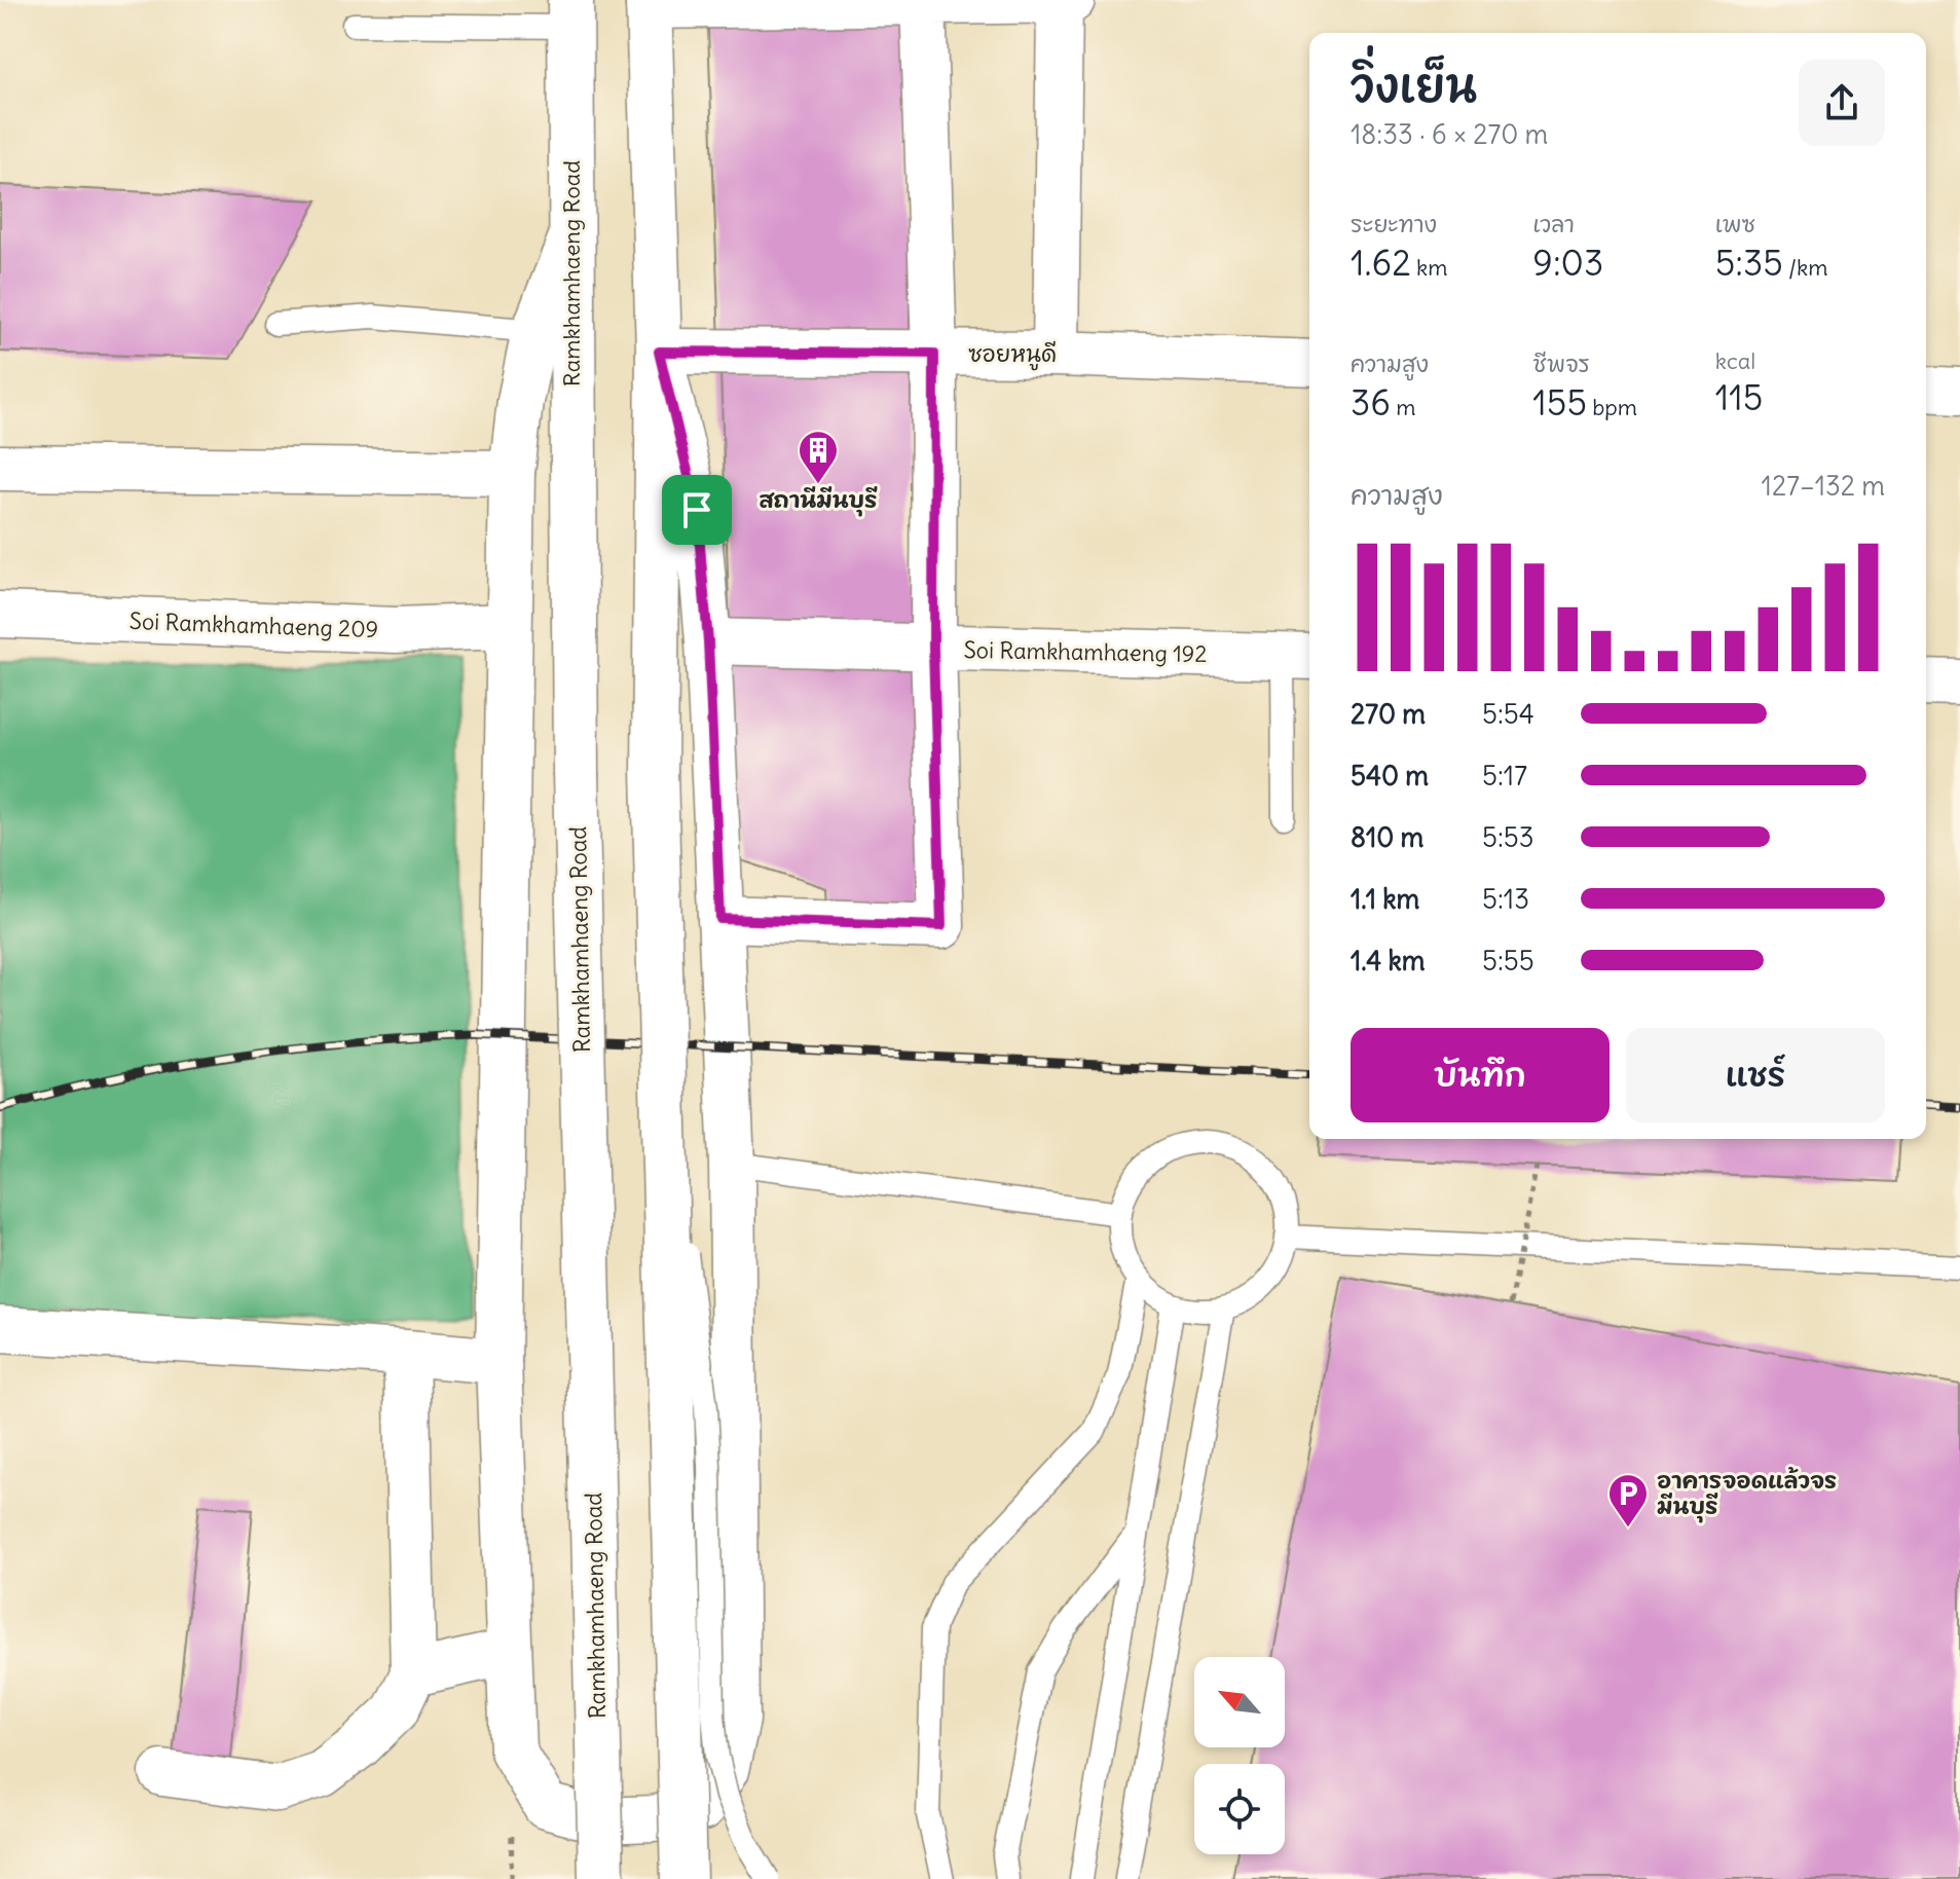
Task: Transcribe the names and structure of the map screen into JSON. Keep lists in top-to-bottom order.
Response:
{
  "streets": {
    "main road": [
      "Ramkhamhaeng Road",
      "ซอยหนูดี",
      "Soi Ramkhamhaeng 209",
      "Soi Ramkhamhaeng 192"
    ]
  },
  "places": {
    "building": ["สถานีมีนบุรี"],
    "parking": ["อาคารจอดแล้วจร มีนบุรี"]
  },
  "north": "top left",
  "page": {
    "heading": ["วิ่งเย็น", "18:33 · 6 × 270 m"],
    "stats": [
      ["ระยะทาง", "1.62 km"],
      ["เวลา", "9:03"],
      ["เพซ", "5:35 /km"],
      ["ความสูง", "36 m"],
      ["ชีพจร", "155 bpm"],
      ["kcal", "115"]
    ],
    "chart": ["ความสูง", "127–132 m"],
    "list": [
      {
        "name": "270 m",
        "note": "5:54"
      },
      {
        "name": "540 m",
        "note": "5:17"
      },
      {
        "name": "810 m",
        "note": "5:53"
      },
      {
        "name": "1.1 km",
        "note": "5:13"
      },
      {
        "name": "1.4 km",
        "note": "5:55"
      }
    ],
    "buttons": ["บันทึก", "แชร์"]
  }
}
